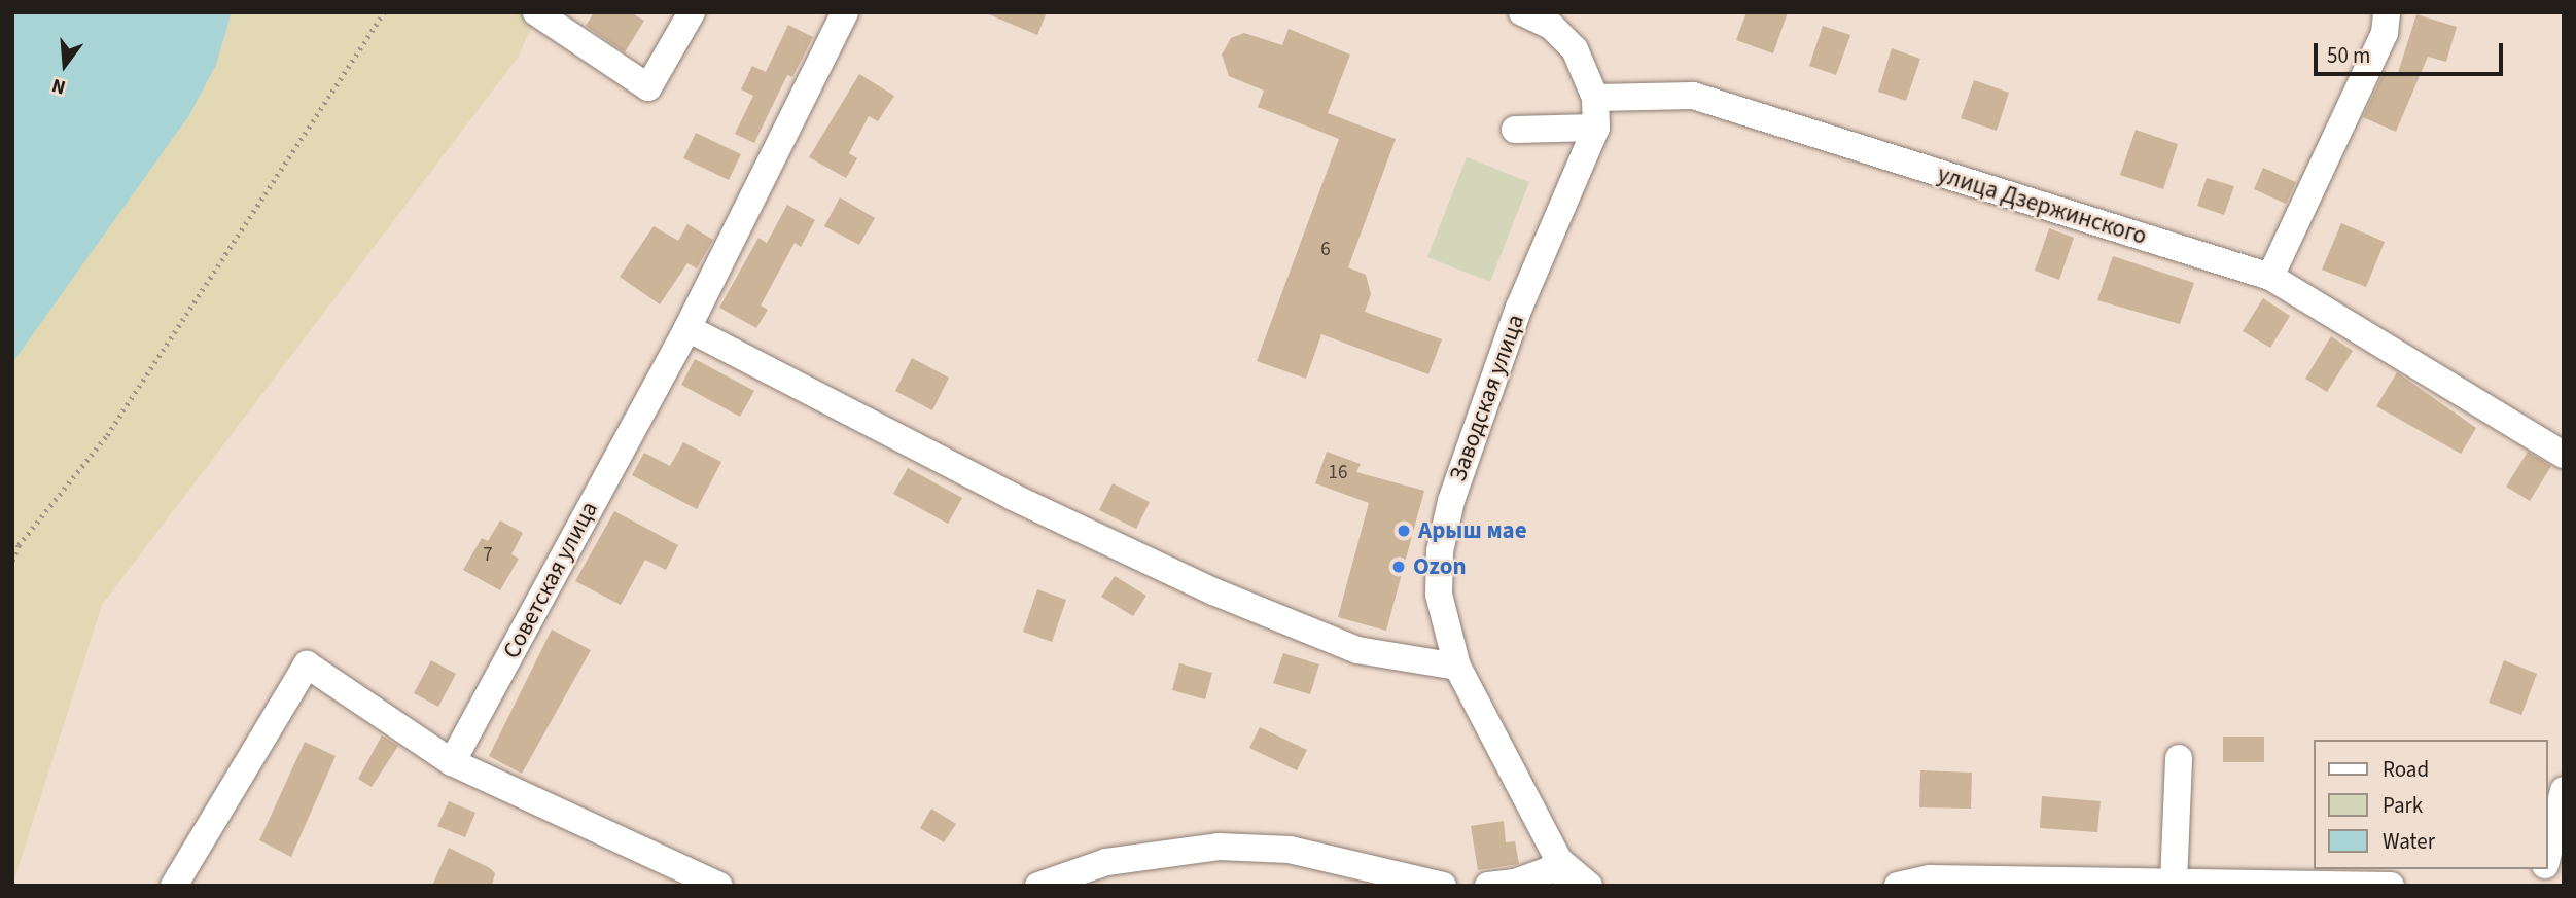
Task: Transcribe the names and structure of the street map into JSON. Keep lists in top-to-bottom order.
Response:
{
  "streets": {
    "street": ["улица Дзержинского", "Заводская улица", "Советская улица"]
  },
  "crossings": [
    ["улица Дзержинского", "Заводская улица"]
  ],
  "places": ["Арыш мае", "Ozon"],
  "house_numbers": ["6", "16", "7"],
  "legend": ["Road", "Park", "Water"],
  "scale_bar": "50 m",
  "north": "bottom"
}
